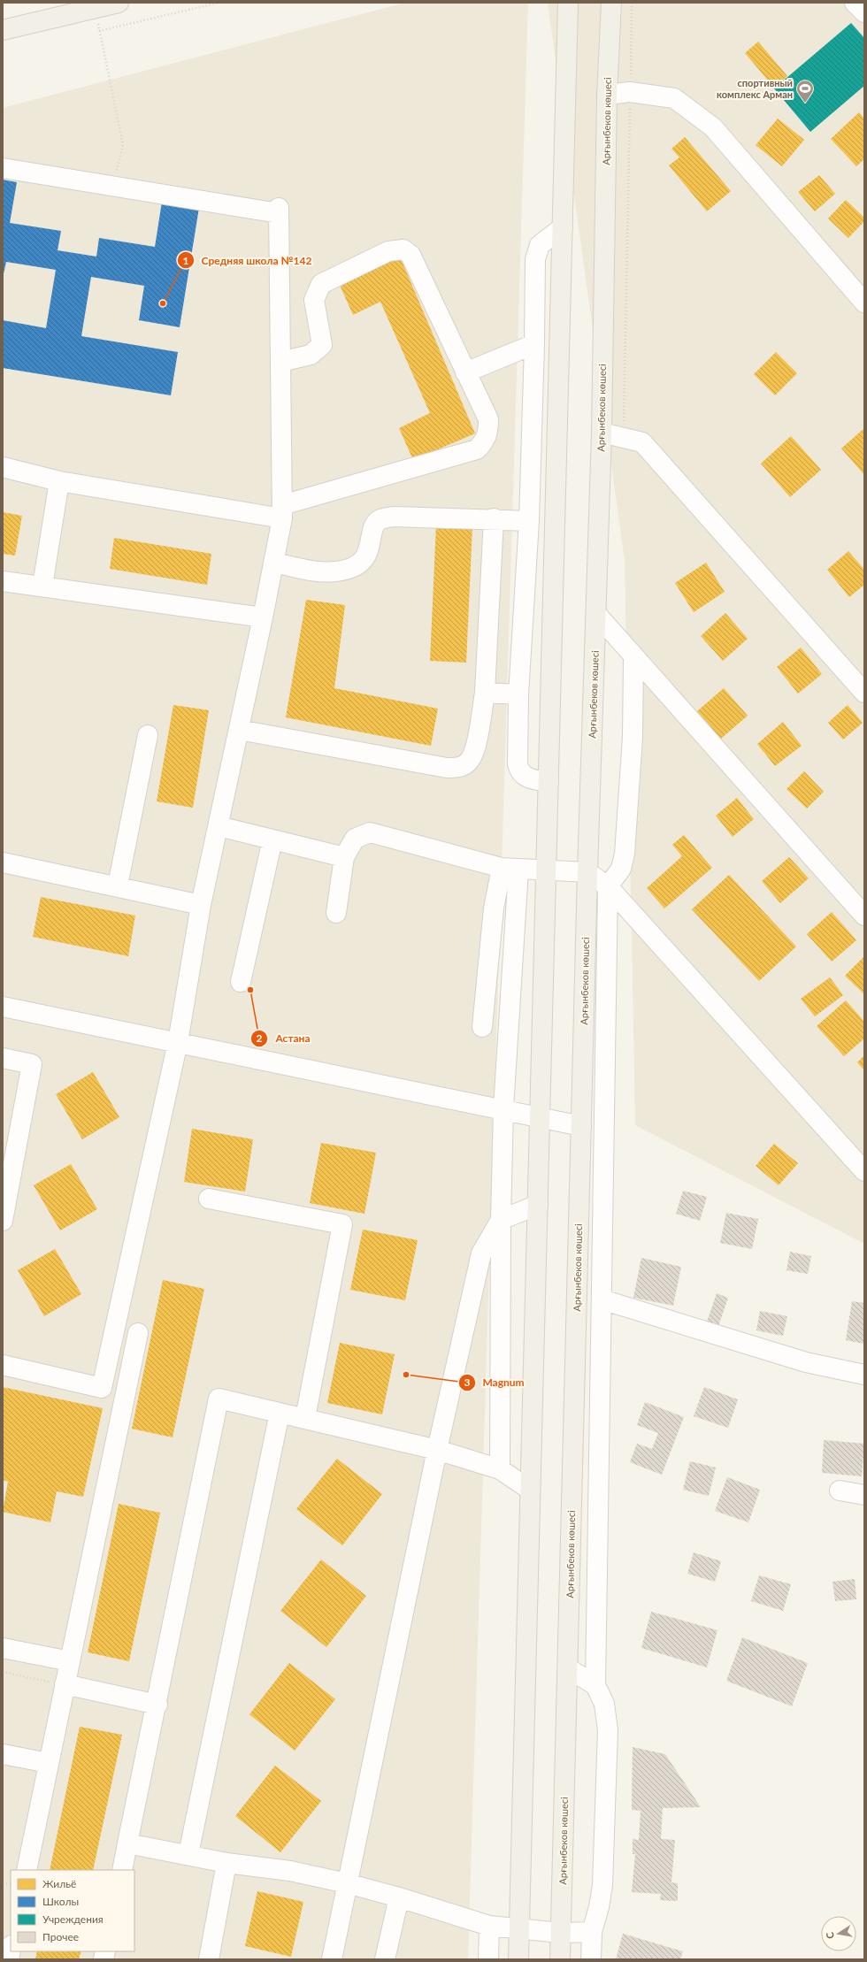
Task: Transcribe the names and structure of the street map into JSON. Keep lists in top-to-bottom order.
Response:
{
  "streets": {
    "main road": ["Арғынбеков көшесі"]
  },
  "places": {
    "sports": ["спортивный комплекс Арман"],
    "other": ["Средняя школа №142", "Астана", "Magnum"]
  },
  "legend": [
    "Жильё",
    "Школы",
    "Учреждения",
    "Прочее"
  ],
  "north": "left"
}
